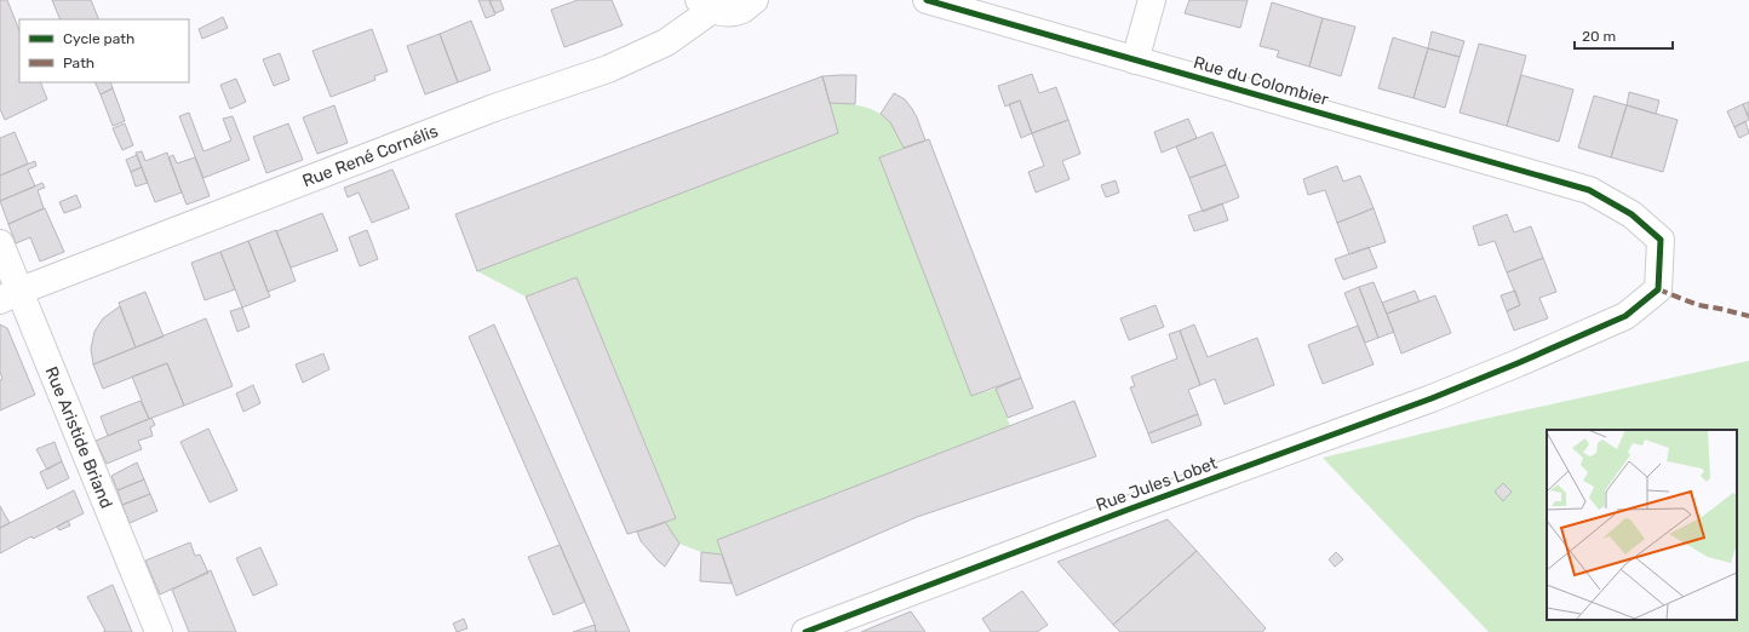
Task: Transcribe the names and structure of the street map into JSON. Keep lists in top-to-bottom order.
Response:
{
  "streets": {
    "street": [
      "Rue du Colombier",
      "Rue René Cornélis",
      "Rue Aristide Briand",
      "Rue Jules Lobet"
    ]
  },
  "crossings": [
    ["Rue du Colombier", "Rue Jules Lobet"],
    ["Rue René Cornélis", "Rue Aristide Briand"]
  ],
  "legend": ["Cycle path", "Path"],
  "scale_bar": "20 m"
}
